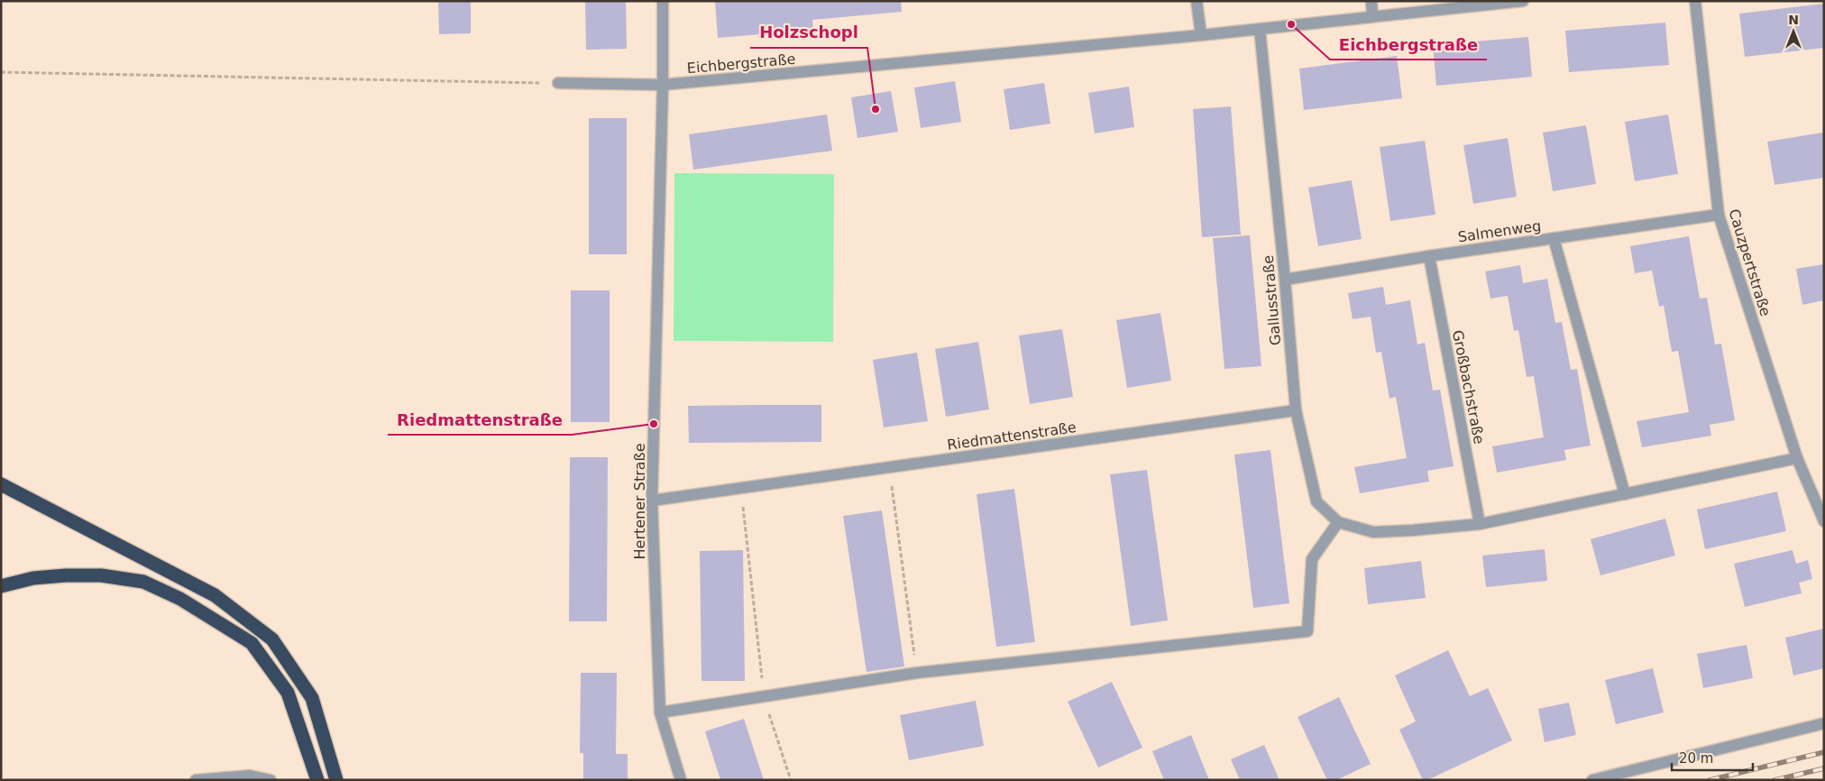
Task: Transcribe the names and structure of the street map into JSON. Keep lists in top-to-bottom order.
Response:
{
  "streets": {
    "street": [
      "Eichbergstraße",
      "Salmenweg",
      "Cauzpertstraße",
      "Gallusstraße",
      "Großbachstraße",
      "Riedmattenstraße",
      "Hertener Straße"
    ]
  },
  "crossings": [
    ["Eichbergstraße", "Gallusstraße"],
    ["Eichbergstraße", "Hertener Straße"],
    ["Salmenweg", "Cauzpertstraße"],
    ["Salmenweg", "Gallusstraße"],
    ["Salmenweg", "Großbachstraße"],
    ["Gallusstraße", "Großbachstraße"],
    ["Gallusstraße", "Riedmattenstraße"],
    ["Riedmattenstraße", "Hertener Straße"]
  ],
  "places": ["Eichbergstraße", "Holzschopl", "Riedmattenstraße"],
  "scale_bar": "20 m",
  "north": "top"
}
